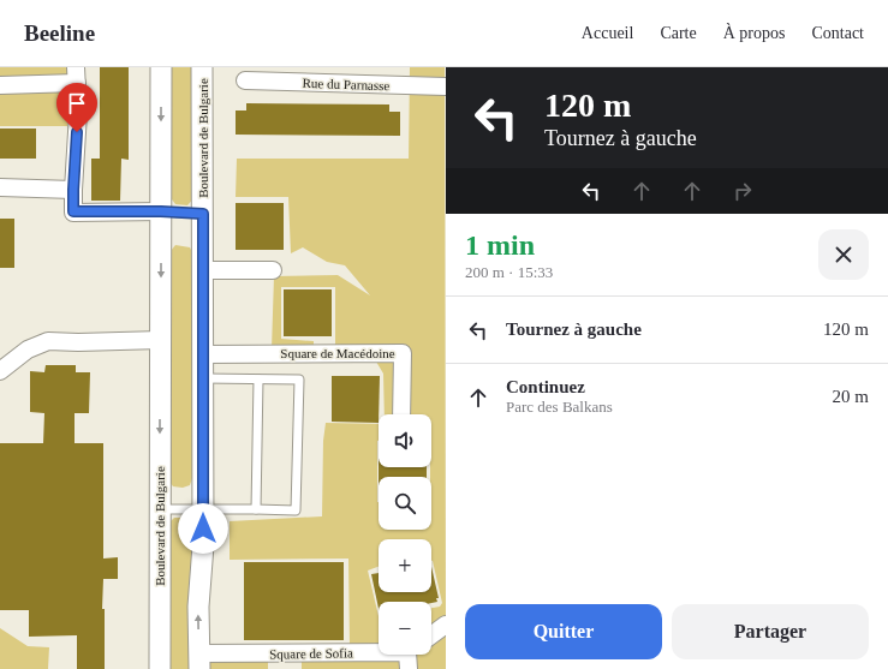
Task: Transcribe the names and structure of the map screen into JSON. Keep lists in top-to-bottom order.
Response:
{
  "streets": {
    "street": [
      "Rue du Parnasse",
      "Boulevard de Bulgarie",
      "Square de Macédoine",
      "Square de Sofia"
    ]
  },
  "crossings": [
    ["Boulevard de Bulgarie", "Square de Macédoine"],
    ["Boulevard de Bulgarie", "Square de Sofia"]
  ],
  "page": {
    "header": "Beeline",
    "nav": [
      "Accueil",
      "Carte",
      "À propos",
      "Contact"
    ],
    "turn": ["120 m", "Tournez à gauche"],
    "heading": ["1 min", "200 m · 15:33"],
    "list": [
      {
        "name": "Tournez à gauche",
        "value": "120 m"
      },
      {
        "name": "Continuez",
        "note": "Parc des Balkans",
        "value": "20 m"
      }
    ],
    "map_buttons": ["+", "−"],
    "buttons": ["Quitter", "Partager"]
  }
}
